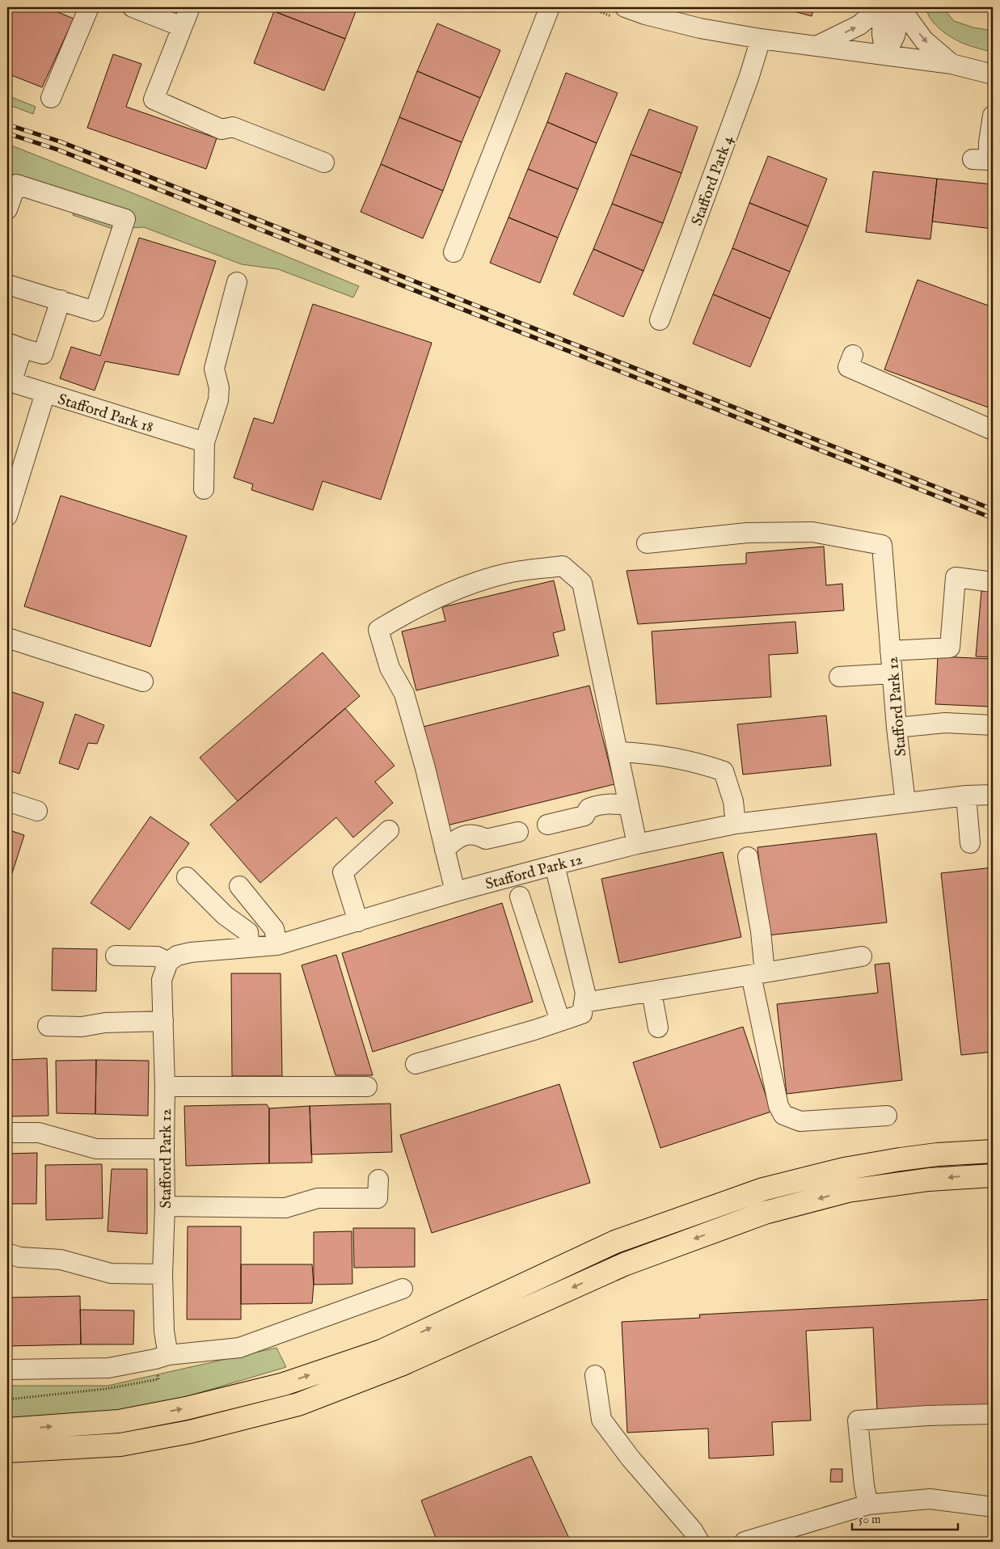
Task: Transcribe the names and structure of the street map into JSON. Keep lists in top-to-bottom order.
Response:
{
  "streets": {
    "street": ["Stafford Park 4", "Stafford Park 18", "Stafford Park 12"]
  },
  "scale_bar": "50 m"
}
